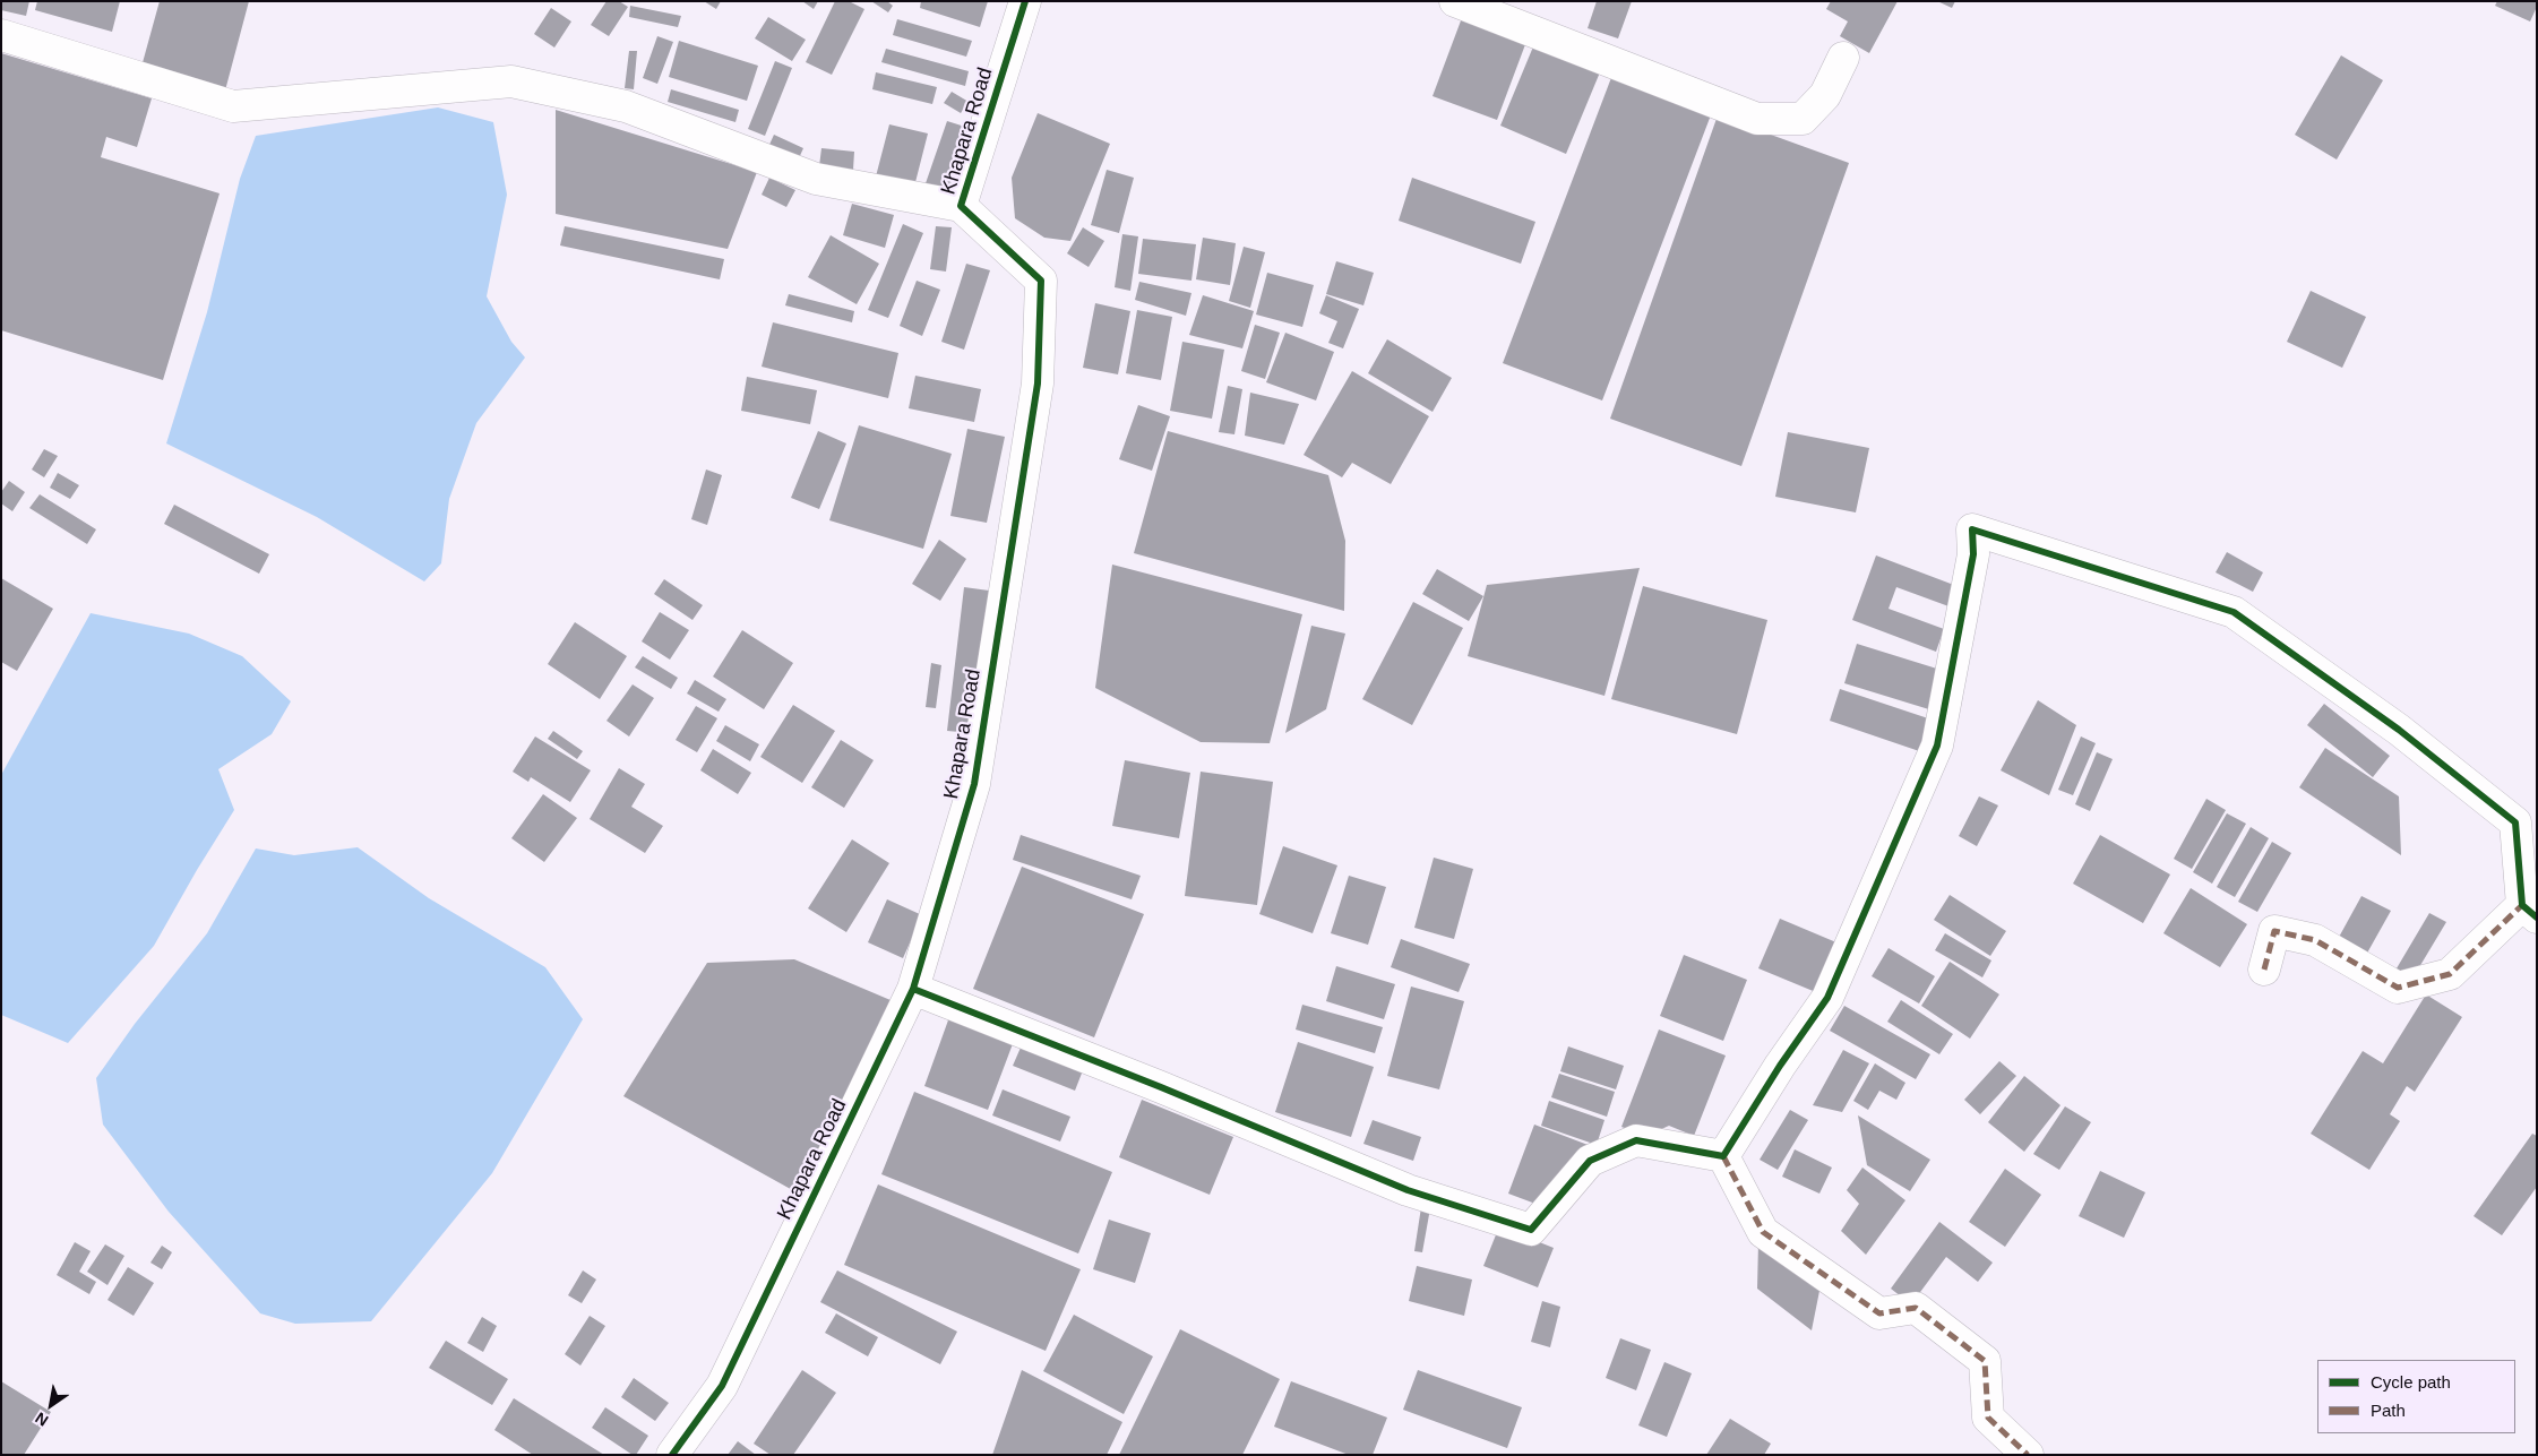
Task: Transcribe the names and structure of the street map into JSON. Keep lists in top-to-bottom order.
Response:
{
  "streets": {
    "street": ["Khapara Road"]
  },
  "legend": ["Cycle path", "Path"],
  "north": "bottom left"
}
